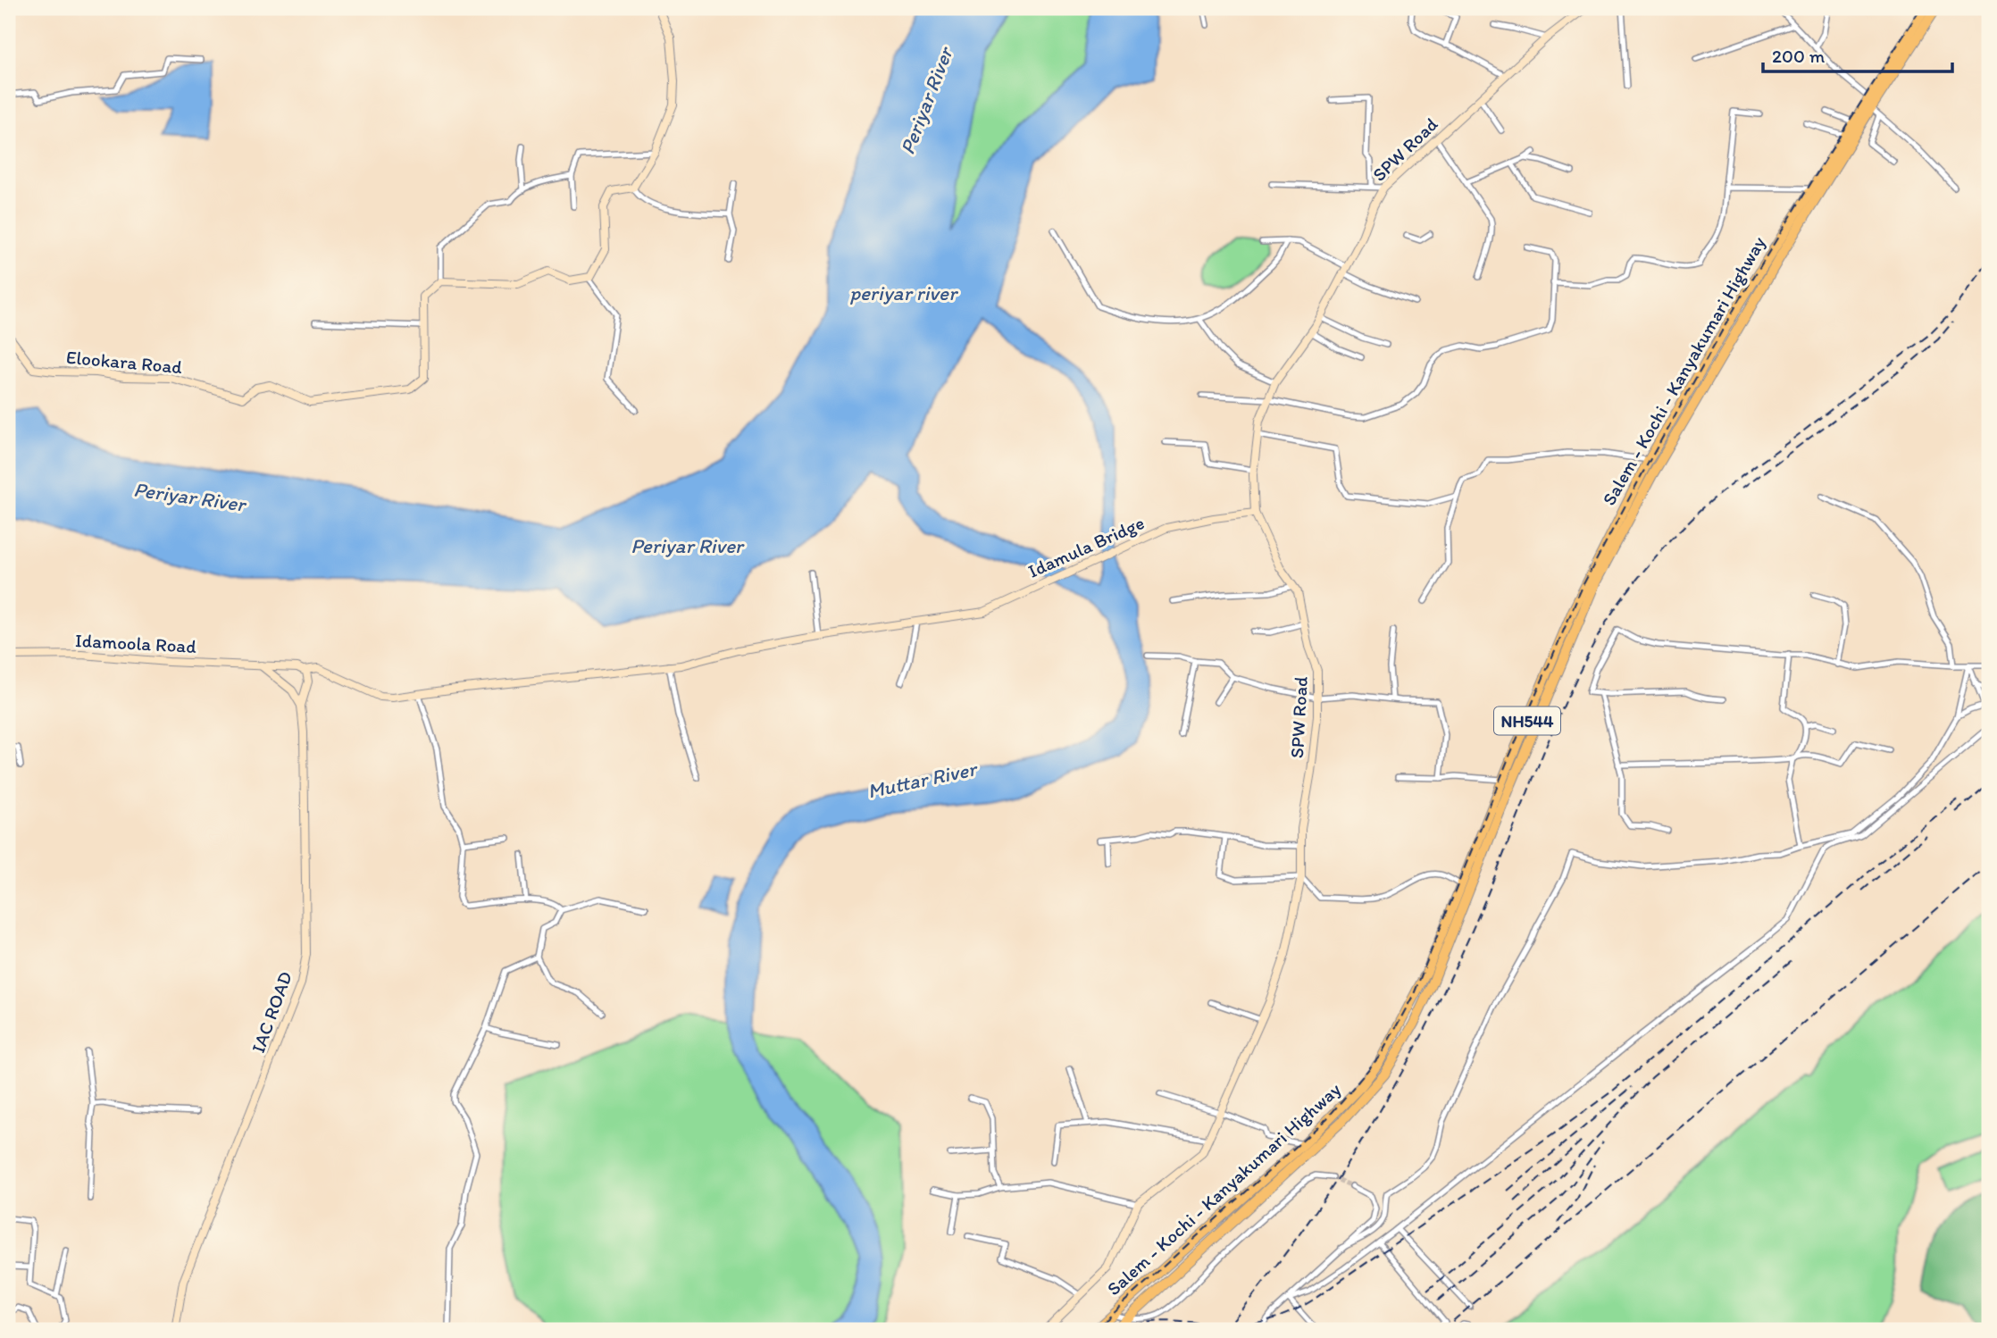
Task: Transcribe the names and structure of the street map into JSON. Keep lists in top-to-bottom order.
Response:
{
  "streets": {
    "highway": ["Salem - Kochi - Kanyakumari Highway", "NH544"],
    "main road": [
      "SPW Road",
      "Elookara Road",
      "Idamula Bridge",
      "Idamoola Road",
      "IAC ROAD"
    ]
  },
  "crossings": [
    ["SPW Road", "Idamula Bridge"],
    ["Idamula Bridge", "Idamoola Road"],
    ["Idamula Bridge", "IAC ROAD"],
    ["Idamoola Road", "IAC ROAD"]
  ],
  "water": ["Periyar River", "periyar river", "Muttar River"],
  "scale_bar": "200 m"
}
